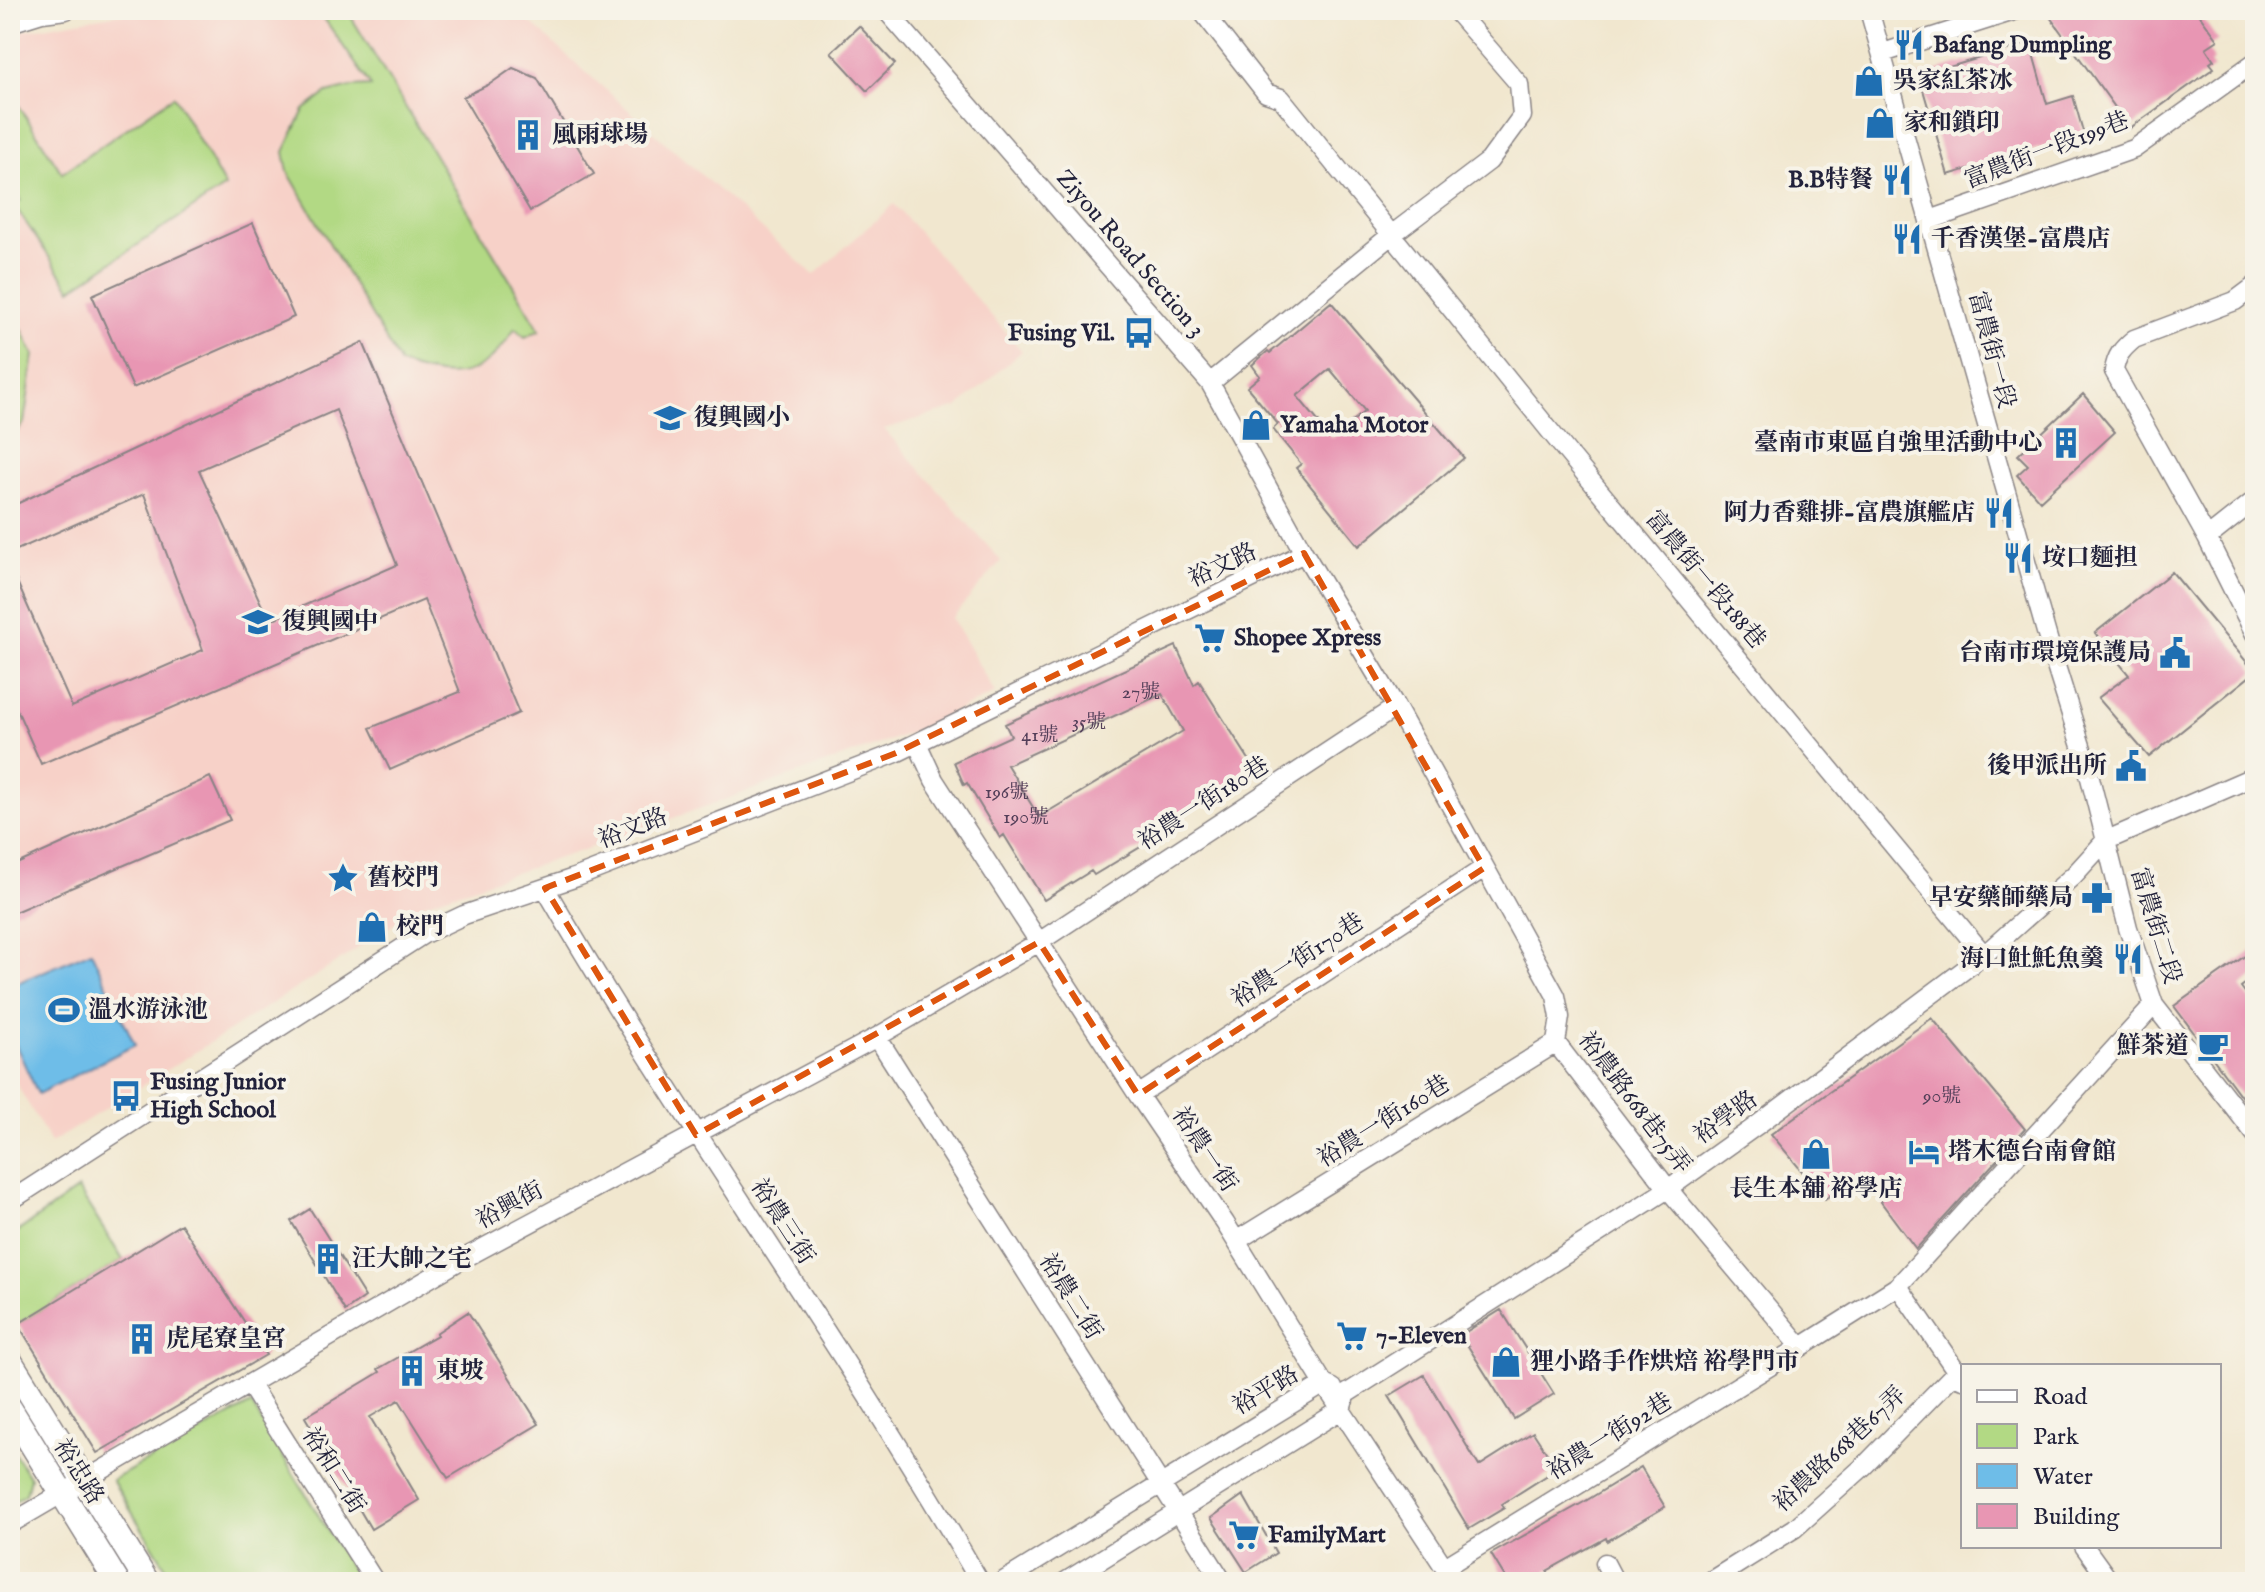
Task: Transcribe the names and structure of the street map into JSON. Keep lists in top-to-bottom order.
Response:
{
  "streets": {
    "street": [
      "富農街一段199巷",
      "Ziyou Road Section 3",
      "富農街一段",
      "裕文路",
      "富農街一段188巷",
      "裕農一街180巷",
      "富農街二段",
      "裕農一街170巷",
      "裕農路668巷75弄",
      "裕學路",
      "裕農一街160巷",
      "裕農一街",
      "裕興街",
      "裕農三街",
      "裕農二街",
      "裕平路",
      "裕農一街92巷",
      "裕農路668巷67弄",
      "裕和二街",
      "裕忠路"
    ]
  },
  "crossings": [
    ["富農街一段199巷", "富農街一段"],
    ["Ziyou Road Section 3", "裕文路"],
    ["Ziyou Road Section 3", "裕農路668巷75弄"],
    ["富農街一段", "富農街二段"],
    ["富農街一段", "裕學路"],
    ["裕文路", "裕農路668巷75弄"],
    ["裕文路", "裕農一街"],
    ["裕文路", "裕農三街"],
    ["富農街一段188巷", "裕學路"],
    ["裕農一街180巷", "裕農路668巷75弄"],
    ["裕農一街180巷", "裕農一街"],
    ["裕農一街180巷", "裕興街"],
    ["富農街二段", "裕學路"],
    ["裕農一街170巷", "裕農路668巷75弄"],
    ["裕農一街170巷", "裕農一街"],
    ["裕農路668巷75弄", "裕學路"],
    ["裕農路668巷75弄", "裕農一街160巷"],
    ["裕農路668巷75弄", "裕農一街92巷"],
    ["裕學路", "裕平路"],
    ["裕農一街160巷", "裕農一街"],
    ["裕農一街", "裕興街"],
    ["裕農一街", "裕平路"],
    ["裕興街", "裕農三街"],
    ["裕興街", "裕農二街"],
    ["裕興街", "裕和二街"],
    ["裕興街", "裕忠路"],
    ["裕農二街", "裕平路"]
  ],
  "places": {
    "restaurant": [
      "Bafang Dumpling",
      "B.B特餐",
      "千香漢堡-富農店",
      "阿力香雞排-富農旗艦店",
      "垵口麵担",
      "海口𩵚魠魚羹"
    ],
    "shop": [
      "吳家紅茶冰",
      "家和鎖印",
      "Yamaha Motor",
      "校門",
      "長生本舖 裕學店",
      "狸小路手作烘焙 裕學門市"
    ],
    "building": [
      "風雨球場",
      "臺南市東區自強里活動中心",
      "汪大帥之宅",
      "虎尾寮皇宮",
      "東坡"
    ],
    "bus stop": ["Fusing Vil.", "Fusing Junior High School"],
    "school or university": ["復興國小", "復興國中"],
    "supermarket": ["Shopee Xpress", "7-Eleven", "FamilyMart"],
    "public building": ["台南市環境保護局", "後甲派出所"],
    "place": ["舊校門"],
    "pharmacy": ["早安藥師藥局"],
    "sports": ["溫水游泳池"],
    "cafe": ["鮮茶道"],
    "hotel": ["塔木德台南會館"]
  },
  "house_numbers": [
    "27號",
    "35號",
    "41號",
    "196號",
    "190號",
    "90號"
  ],
  "legend": [
    "Road",
    "Park",
    "Water",
    "Building"
  ]
}
